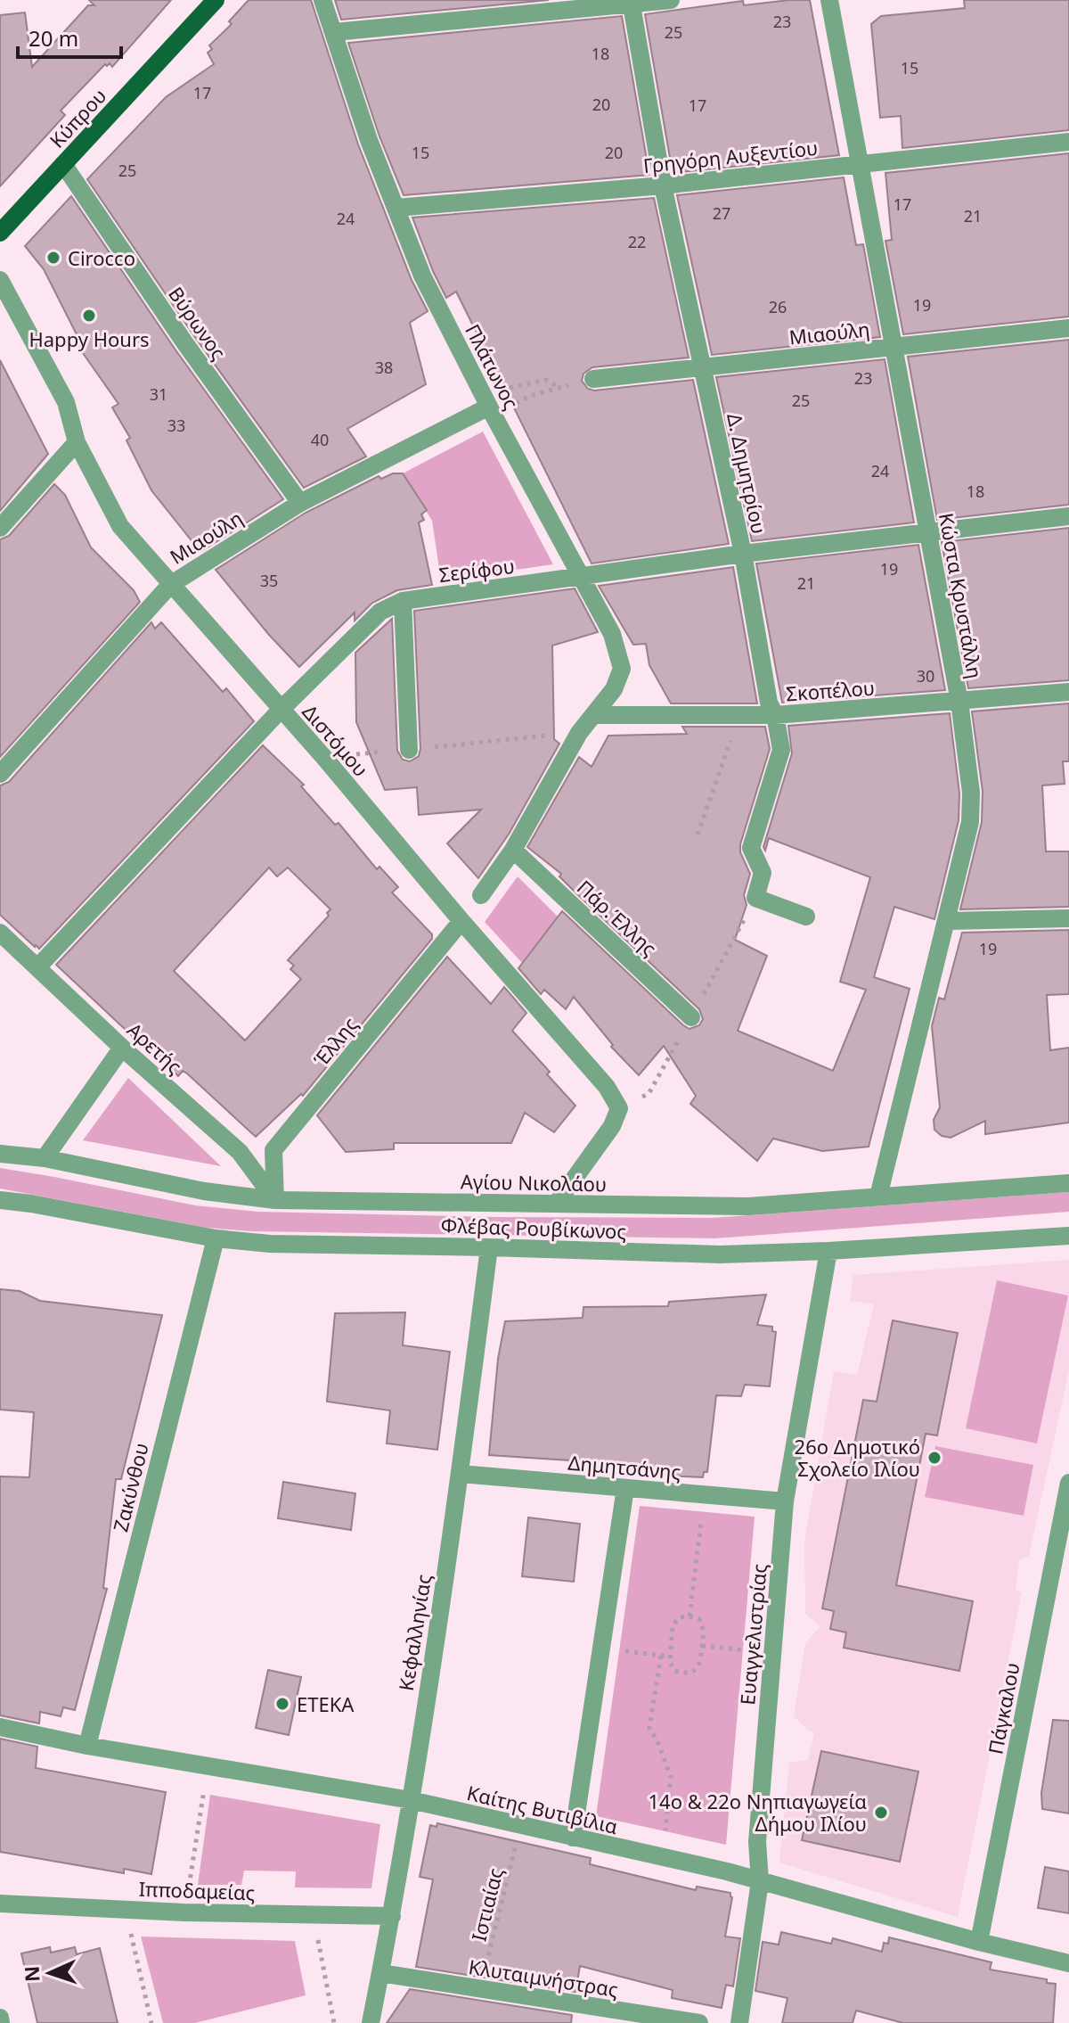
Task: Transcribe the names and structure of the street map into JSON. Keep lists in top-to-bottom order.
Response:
{
  "streets": {
    "main road": ["Κύπρου"],
    "street": [
      "Γρηγόρη Αυξεντίου",
      "Βύρωνος",
      "Μιαούλη",
      "Πλάτωνος",
      "Δ. Δημητρίου",
      "Σερίφου",
      "Κώστα Κρυστάλλη",
      "Σκοπέλου",
      "Διστόμου",
      "Πάρ.Έλλης",
      "Έλλης",
      "Αρετής",
      "Αγίου Νικολάου",
      "Φλέβας Ρουβίκωνος",
      "Δημητσάνης",
      "Ζακύνθου",
      "Κεφαλληνίας",
      "Ευαγγελιστρίας",
      "Πάγκαλου",
      "Καίτης Βυτιβίλια",
      "Ιπποδαμείας",
      "Κλυταιμνήστρας"
    ],
    "path": ["Ιστιαίας"]
  },
  "crossings": [
    ["Κύπρου", "Βύρωνος"],
    ["Γρηγόρη Αυξεντίου", "Πλάτωνος"],
    ["Γρηγόρη Αυξεντίου", "Δ. Δημητρίου"],
    ["Γρηγόρη Αυξεντίου", "Κώστα Κρυστάλλη"],
    ["Βύρωνος", "Μιαούλη"],
    ["Μιαούλη", "Πλάτωνος"],
    ["Μιαούλη", "Δ. Δημητρίου"],
    ["Μιαούλη", "Κώστα Κρυστάλλη"],
    ["Μιαούλη", "Διστόμου"],
    ["Πλάτωνος", "Σερίφου"],
    ["Πλάτωνος", "Σκοπέλου"],
    ["Δ. Δημητρίου", "Σερίφου"],
    ["Δ. Δημητρίου", "Σκοπέλου"],
    ["Σερίφου", "Κώστα Κρυστάλλη"],
    ["Σερίφου", "Διστόμου"],
    ["Σερίφου", "Αρετής"],
    ["Κώστα Κρυστάλλη", "Σκοπέλου"],
    ["Κώστα Κρυστάλλη", "Αγίου Νικολάου"],
    ["Διστόμου", "Έλλης"],
    ["Διστόμου", "Αγίου Νικολάου"],
    ["Έλλης", "Αρετής"],
    ["Έλλης", "Αγίου Νικολάου"],
    ["Αρετής", "Αγίου Νικολάου"],
    ["Φλέβας Ρουβίκωνος", "Ζακύνθου"],
    ["Φλέβας Ρουβίκωνος", "Κεφαλληνίας"],
    ["Φλέβας Ρουβίκωνος", "Ευαγγελιστρίας"],
    ["Δημητσάνης", "Κεφαλληνίας"],
    ["Δημητσάνης", "Ευαγγελιστρίας"],
    ["Ζακύνθου", "Καίτης Βυτιβίλια"],
    ["Κεφαλληνίας", "Καίτης Βυτιβίλια"],
    ["Κεφαλληνίας", "Ιπποδαμείας"],
    ["Κεφαλληνίας", "Κλυταιμνήστρας"],
    ["Ευαγγελιστρίας", "Καίτης Βυτιβίλια"],
    ["Πάγκαλου", "Καίτης Βυτιβίλια"],
    ["Καίτης Βυτιβίλια", "Ιστιαίας"],
    ["Ιστιαίας", "Κλυταιμνήστρας"]
  ],
  "places": [
    "Cirocco",
    "Happy Hours",
    "26ο Δημοτικό Σχολείο Ιλίου",
    "ΕΤΕΚΑ",
    "14ο & 22ο Νηπιαγωγεία Δήμου Ιλίου"
  ],
  "house_numbers": [
    "23",
    "25",
    "18",
    "15",
    "17",
    "20",
    "17",
    "15",
    "20",
    "25",
    "17",
    "27",
    "21",
    "24",
    "22",
    "19",
    "26",
    "38",
    "23",
    "31",
    "25",
    "33",
    "40",
    "24",
    "18",
    "19",
    "35",
    "21",
    "30",
    "19"
  ],
  "scale_bar": "20 m",
  "north": "left"
}
